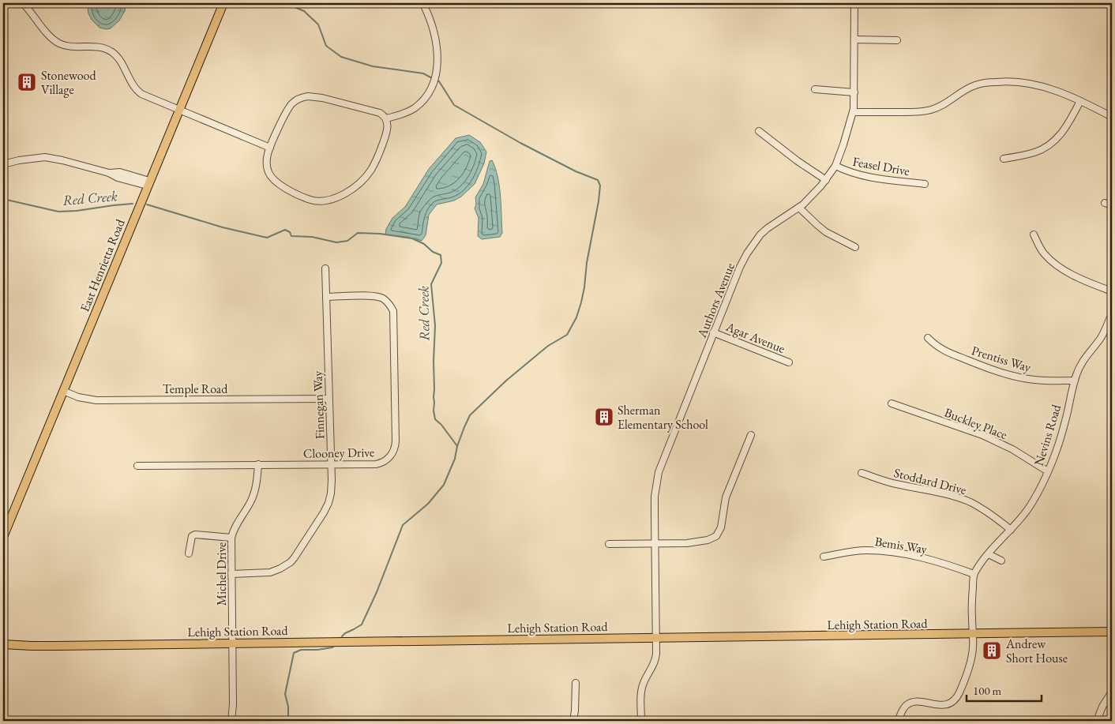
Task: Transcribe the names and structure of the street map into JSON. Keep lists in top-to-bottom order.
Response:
{
  "streets": {
    "main road": ["East Henrietta Road", "Lehigh Station Road"],
    "street": [
      "Feasel Drive",
      "Authors Avenue",
      "Agar Avenue",
      "Prentiss Way",
      "Temple Road",
      "Finnegan Way",
      "Buckley Place",
      "Nevins Road",
      "Clooney Drive",
      "Stoddard Drive",
      "Bemis Way",
      "Michel Drive"
    ]
  },
  "crossings": [
    ["Feasel Drive", "Authors Avenue"],
    ["East Henrietta Road", "Temple Road"],
    ["Authors Avenue", "Agar Avenue"],
    ["Authors Avenue", "Lehigh Station Road"],
    ["Prentiss Way", "Nevins Road"],
    ["Temple Road", "Finnegan Way"],
    ["Finnegan Way", "Clooney Drive"],
    ["Finnegan Way", "Michel Drive"],
    ["Buckley Place", "Nevins Road"],
    ["Nevins Road", "Stoddard Drive"],
    ["Nevins Road", "Bemis Way"],
    ["Clooney Drive", "Michel Drive"],
    ["Michel Drive", "Lehigh Station Road"]
  ],
  "water": ["Red Creek"],
  "places": {
    "building": ["Stonewood Village", "Sherman Elementary School", "Andrew Short House"]
  },
  "scale_bar": "100 m"
}
